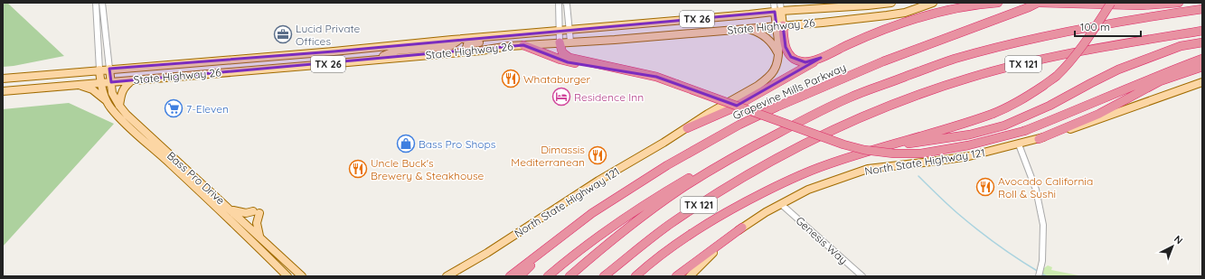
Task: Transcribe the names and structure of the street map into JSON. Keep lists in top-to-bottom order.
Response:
{
  "streets": {
    "highway": ["TX 121", "Grapevine Mills Parkway"],
    "main road": [
      "TX 26",
      "State Highway 26",
      "North State Highway 121",
      "Bass Pro Drive"
    ],
    "street": ["Genesis Way"]
  },
  "crossings": [
    ["State Highway 26", "Bass Pro Drive"],
    ["North State Highway 121", "Genesis Way"]
  ],
  "places": {
    "office": ["Lucid Private Offices"],
    "restaurant": [
      "Whataburger",
      "Dimassis Mediterranean",
      "Uncle Buck's Brewery & Steakhouse",
      "Avocado California Roll & Sushi"
    ],
    "hotel": ["Residence Inn"],
    "supermarket": ["7-Eleven"],
    "shop": ["Bass Pro Shops"]
  },
  "scale_bar": "100 m",
  "north": "top right"
}
